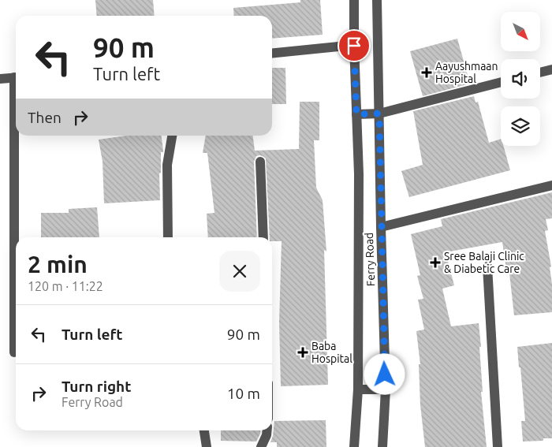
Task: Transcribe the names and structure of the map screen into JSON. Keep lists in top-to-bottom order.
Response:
{
  "streets": {
    "street": ["Ferry Road"]
  },
  "places": {
    "health": ["Aayushmaan Hospital", "Sree Balaji Clinic & Diabetic Care", "Baba Hospital"]
  },
  "north": "bottom right",
  "page": {
    "turn": ["90 m", "Turn left"],
    "then": "Then",
    "heading": ["2 min", "120 m · 11:22"],
    "list": [
      {
        "name": "Turn left",
        "value": "90 m"
      },
      {
        "name": "Turn right",
        "note": "Ferry Road",
        "value": "10 m"
      }
    ]
  }
}
